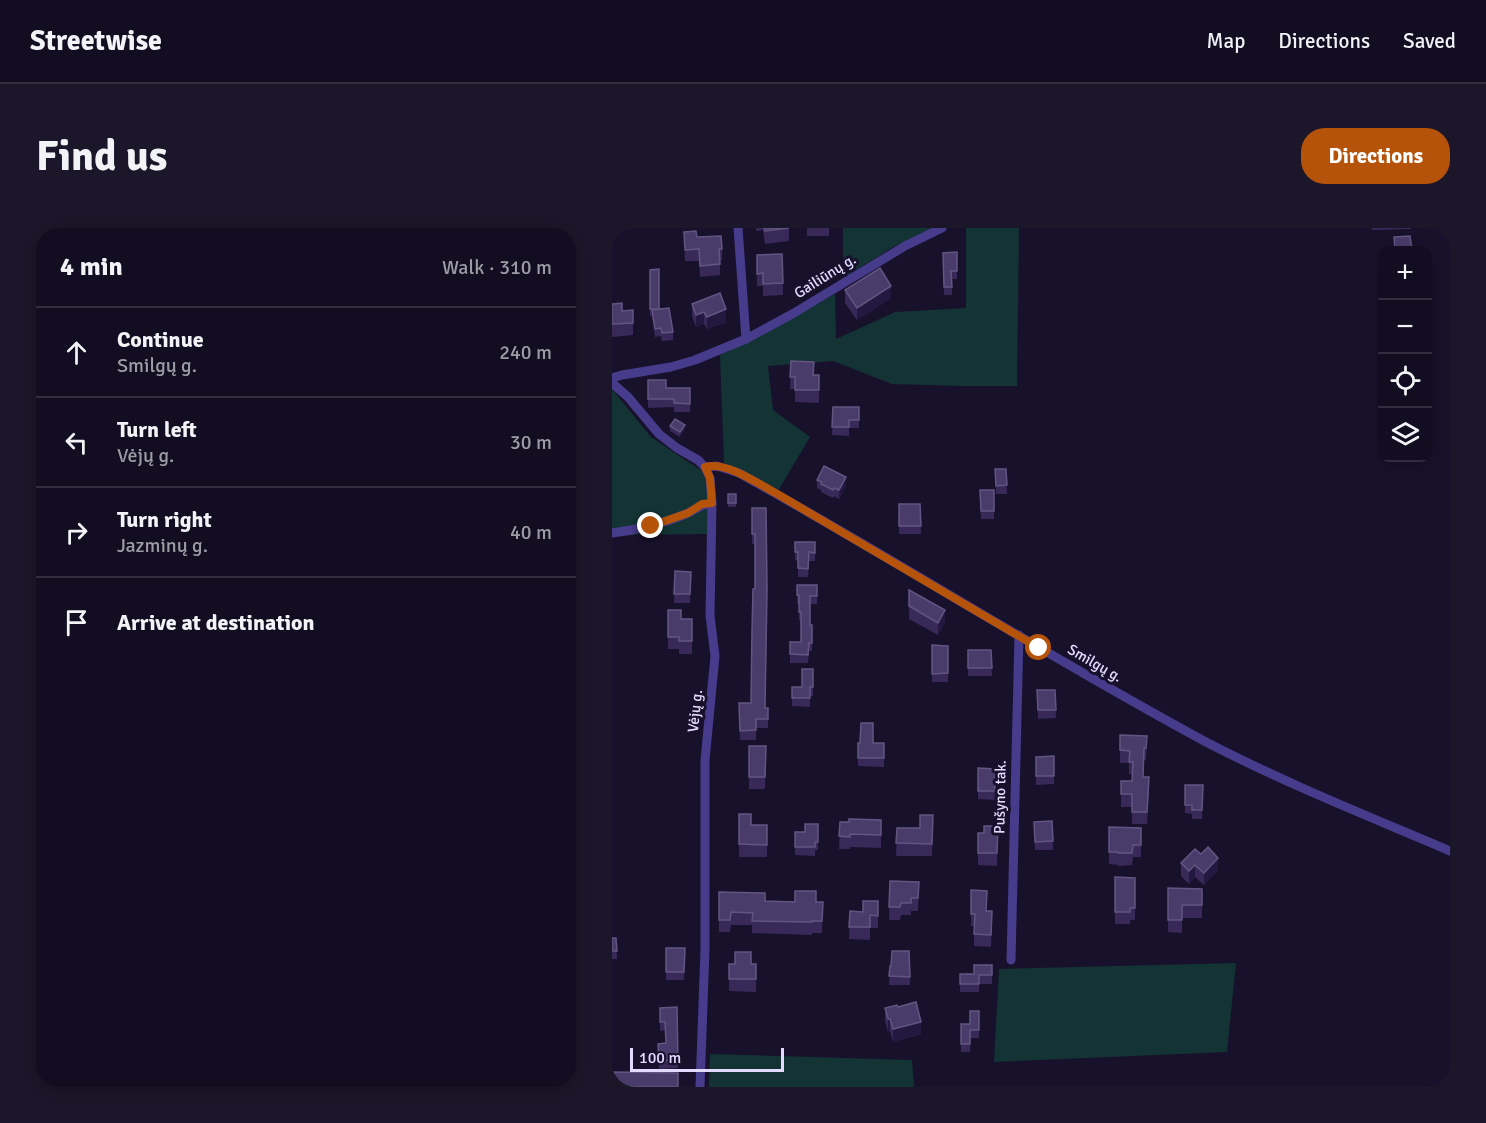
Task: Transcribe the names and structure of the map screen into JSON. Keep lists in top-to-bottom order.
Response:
{
  "streets": {
    "street": [
      "Gailiūnų g.",
      "Smilgų g.",
      "Vėjų g.",
      "Pušyno tak."
    ]
  },
  "crossings": [
    ["Smilgų g.", "Vėjų g."],
    ["Smilgų g.", "Pušyno tak."]
  ],
  "scale_bar": "100 m",
  "page": {
    "header": "Streetwise",
    "nav": ["Map", "Directions", "Saved"],
    "buttons": "Directions",
    "title": "Find us",
    "heading": ["4 min", "Walk · 310 m"],
    "map_buttons": ["+", "−"],
    "list": [
      ["Continue", "Smilgų g.", "240 m"],
      ["Turn left", "Vėjų g.", "30 m"],
      ["Turn right", "Jazminų g.", "40 m"],
      "Arrive at destination"
    ],
    "scale": "100 m"
  }
}
